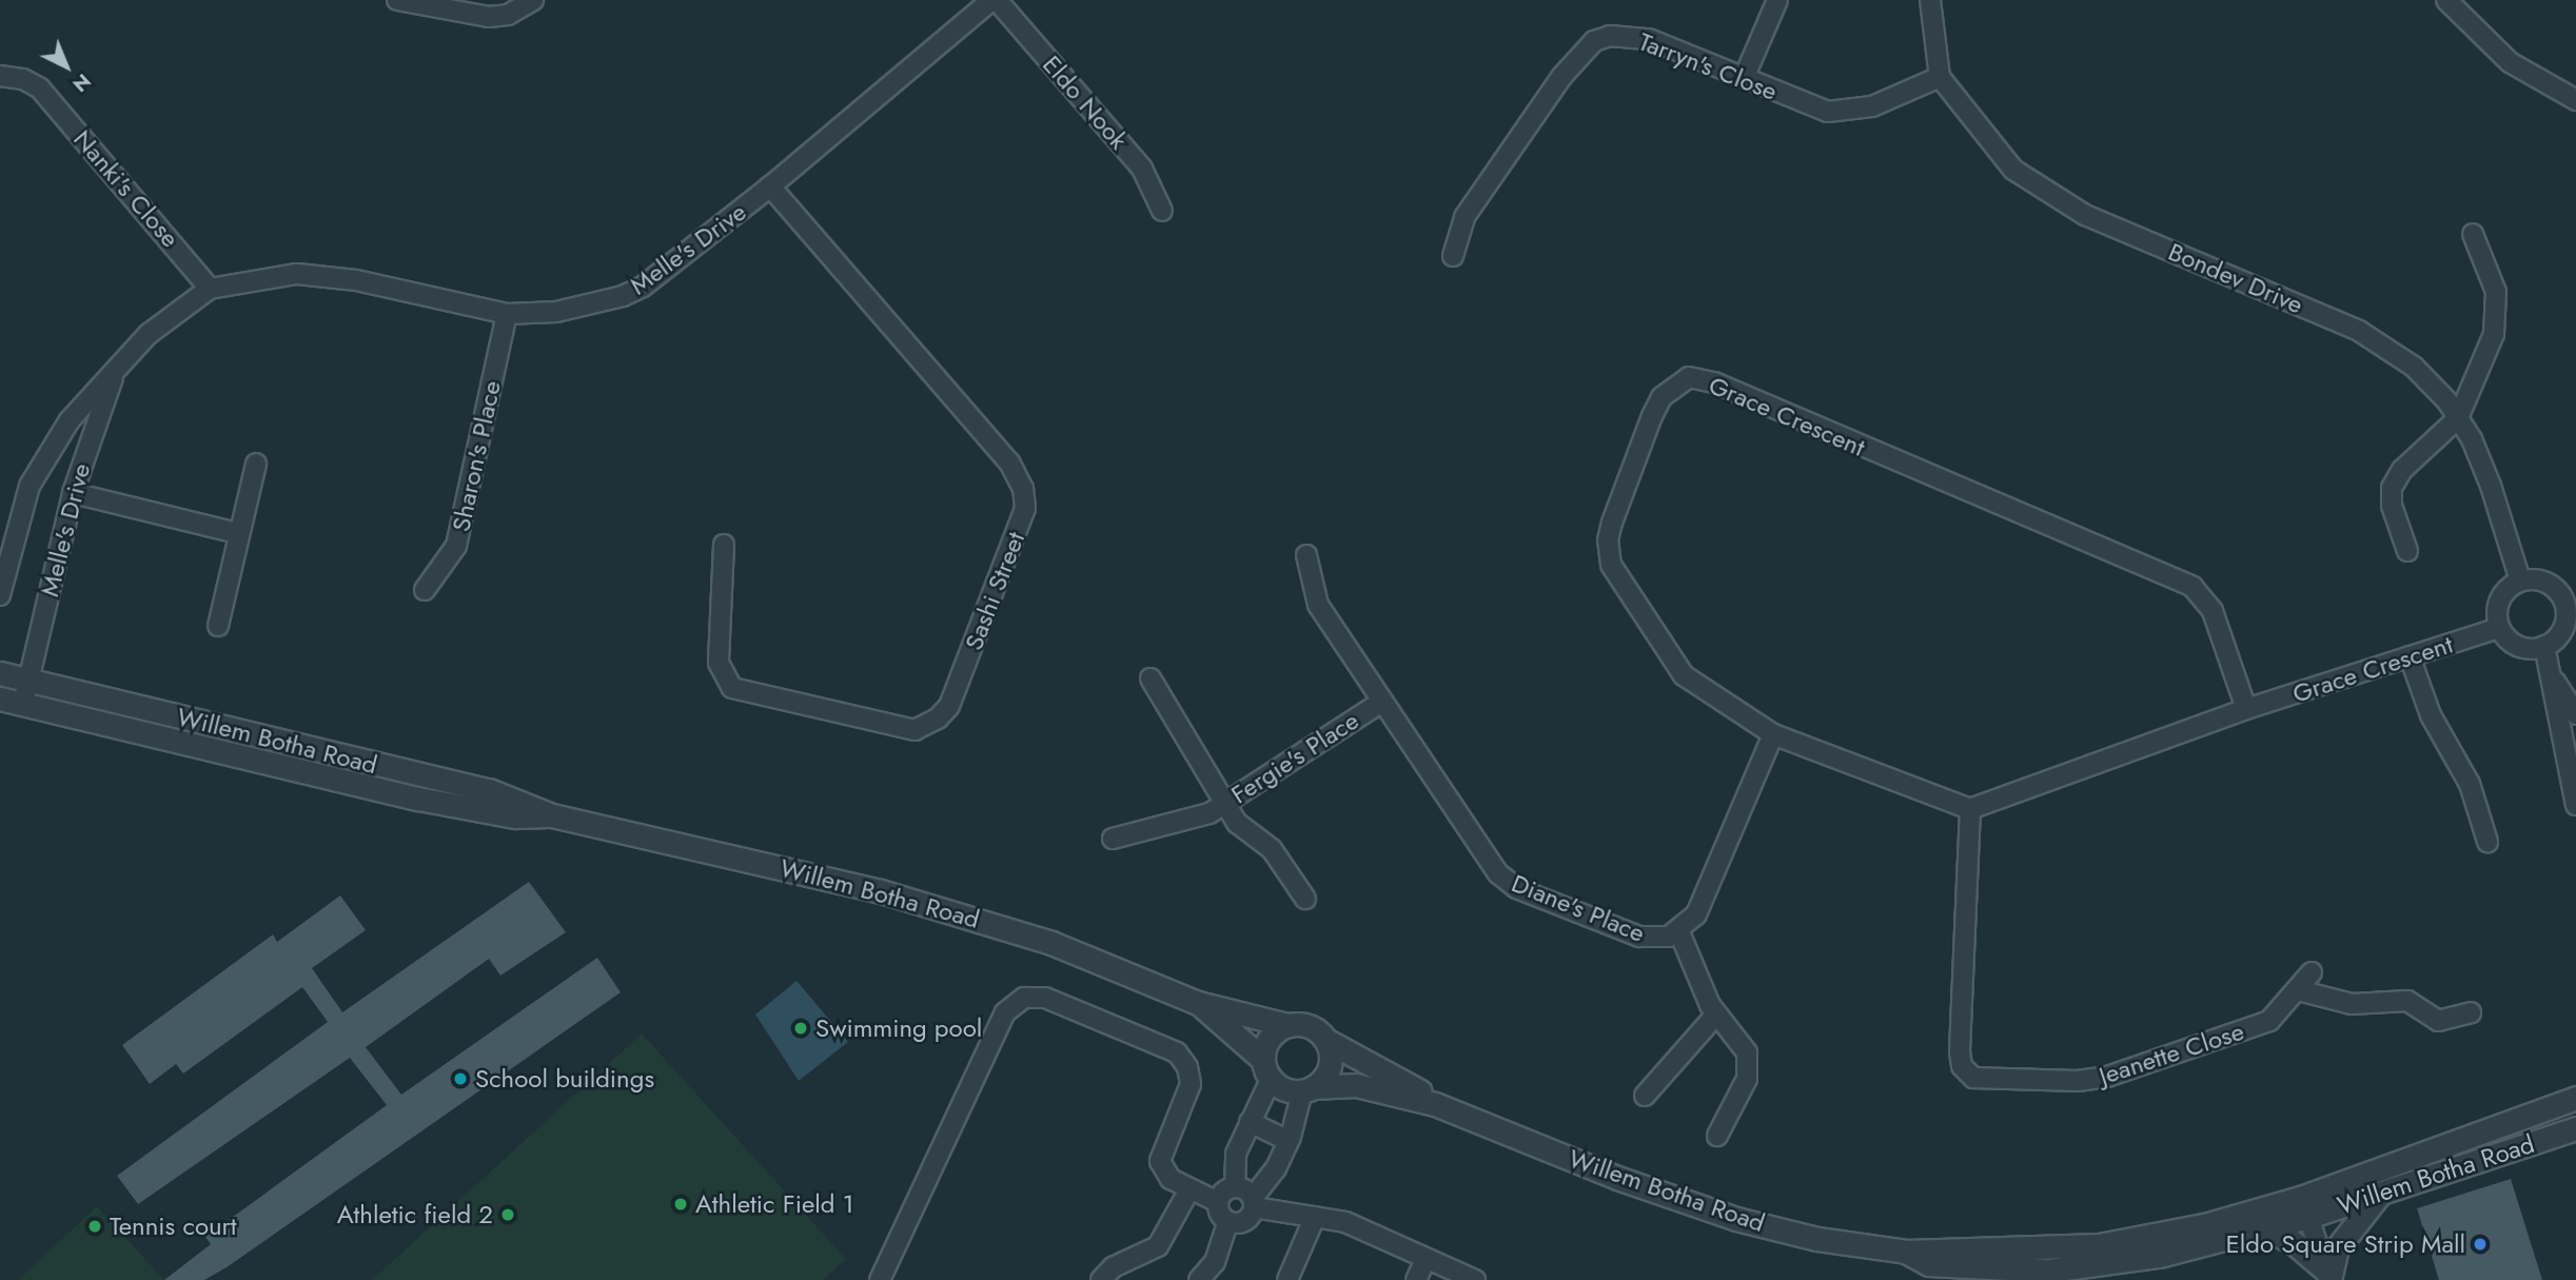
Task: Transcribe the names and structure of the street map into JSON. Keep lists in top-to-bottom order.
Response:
{
  "streets": {
    "street": [
      "Tarryn's Close",
      "Eldo Nook",
      "Nanki's Close",
      "Melle's Drive",
      "Bondev Drive",
      "Grace Crescent",
      "Sharon's Place",
      "Sashi Street",
      "Willem Botha Road",
      "Fergie's Place",
      "Diane's Place",
      "Jeanette Close"
    ]
  },
  "crossings": [
    ["Tarryn's Close", "Bondev Drive"],
    ["Nanki's Close", "Melle's Drive"],
    ["Melle's Drive", "Sharon's Place"],
    ["Melle's Drive", "Sashi Street"],
    ["Melle's Drive", "Willem Botha Road"],
    ["Bondev Drive", "Grace Crescent"],
    ["Grace Crescent", "Diane's Place"],
    ["Grace Crescent", "Jeanette Close"],
    ["Fergie's Place", "Diane's Place"]
  ],
  "places": [
    "Swimming pool",
    "School buildings",
    "Athletic Field 1",
    "Athletic field 2",
    "Tennis court",
    "Eldo Square Strip Mall"
  ],
  "north": "bottom right"
}
